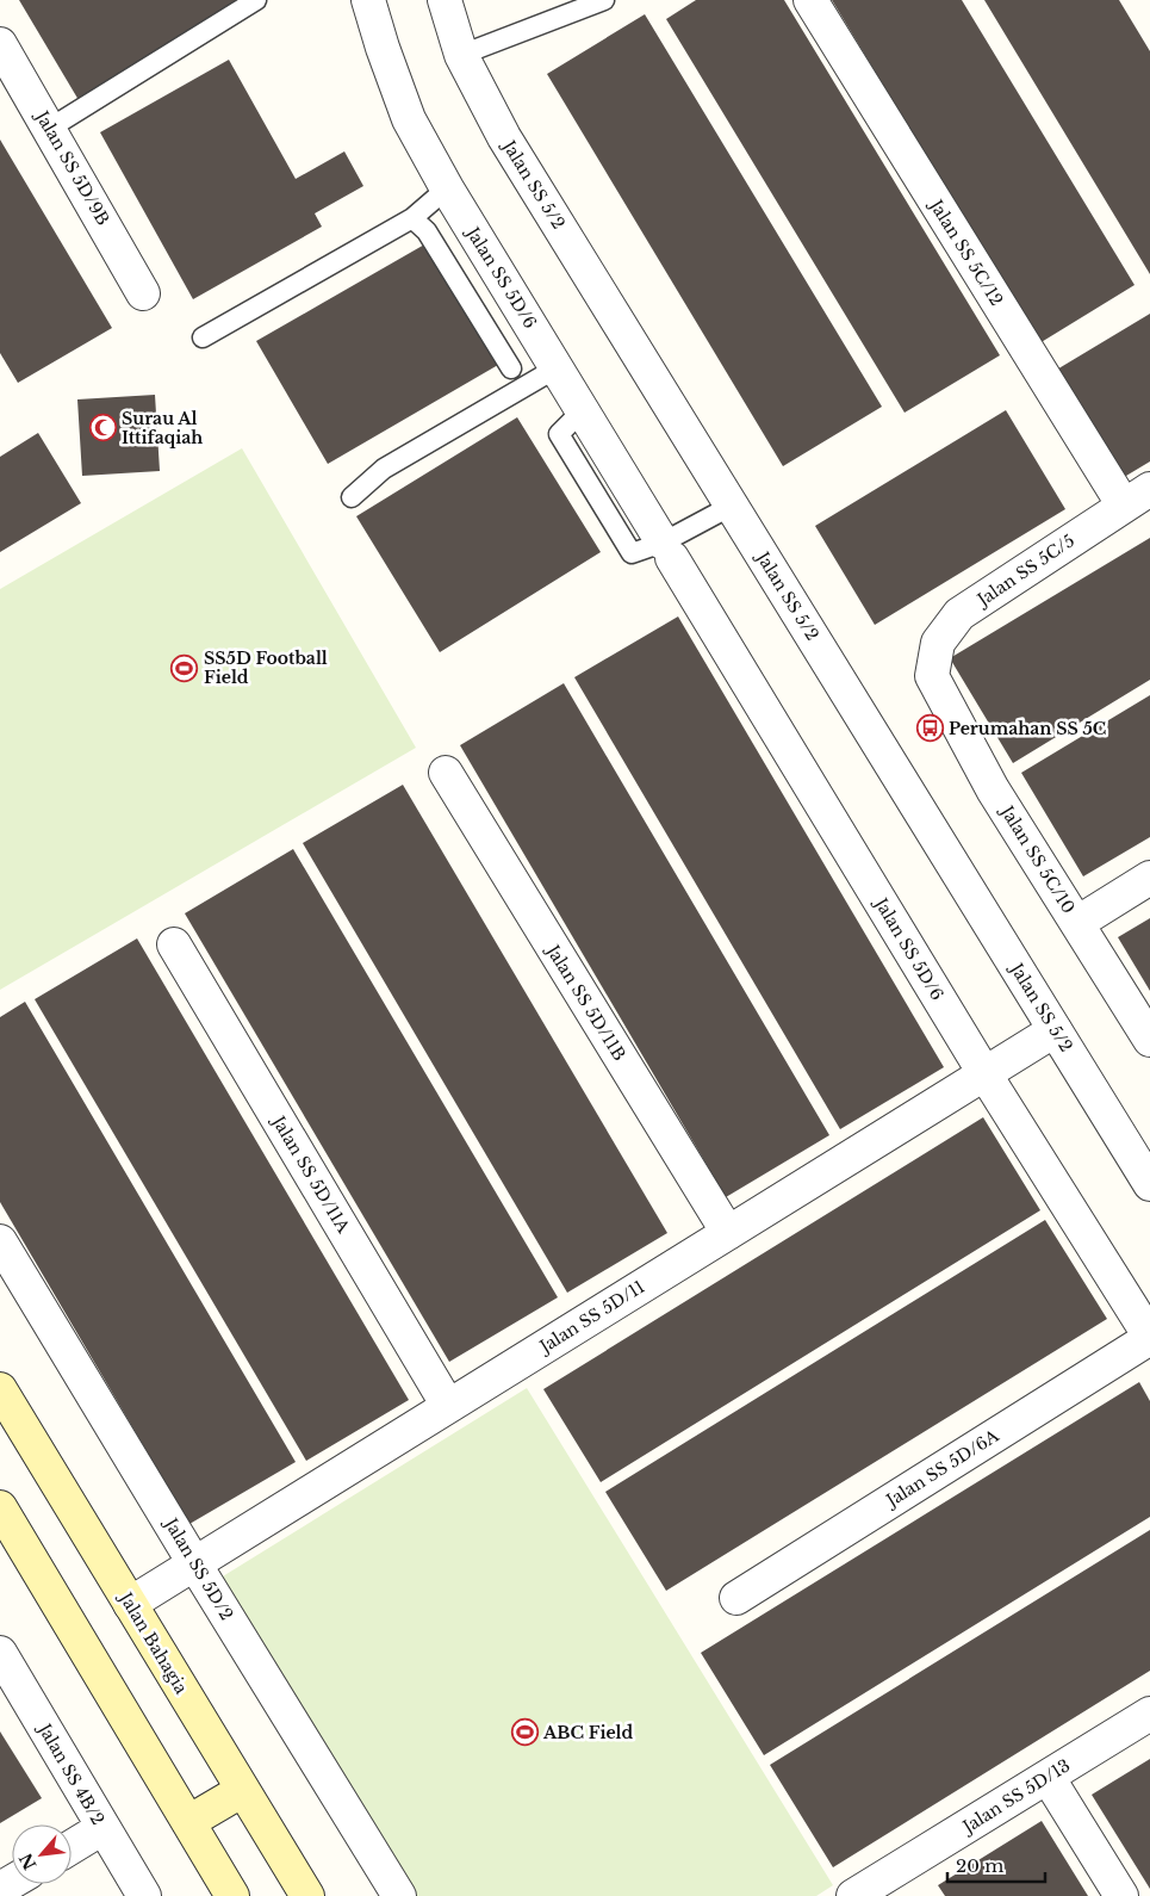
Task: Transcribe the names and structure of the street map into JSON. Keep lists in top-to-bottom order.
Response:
{
  "streets": {
    "main road": ["Jalan Bahagia"],
    "street": [
      "Jalan SS 5D/9B",
      "Jalan SS 5/2",
      "Jalan SS 5C/12",
      "Jalan SS 5D/6",
      "Jalan SS 5C/5",
      "Jalan SS 5C/10",
      "Jalan SS 5D/11B",
      "Jalan SS 5D/11A",
      "Jalan SS 5D/11",
      "Jalan SS 5D/6A",
      "Jalan SS 5D/2",
      "Jalan SS 4B/2",
      "Jalan SS 5D/13"
    ]
  },
  "crossings": [
    ["Jalan SS 5/2", "Jalan SS 5D/11"],
    ["Jalan SS 5C/12", "Jalan SS 5C/5"],
    ["Jalan SS 5D/6", "Jalan SS 5D/11"],
    ["Jalan SS 5D/6", "Jalan SS 5D/6A"],
    ["Jalan SS 5C/5", "Jalan SS 5C/10"],
    ["Jalan SS 5D/11B", "Jalan SS 5D/11"],
    ["Jalan SS 5D/11A", "Jalan SS 5D/11"],
    ["Jalan SS 5D/11", "Jalan SS 5D/2"],
    ["Jalan SS 5D/11", "Jalan Bahagia"]
  ],
  "places": {
    "mosque": ["Surau Al Ittifaqiah"],
    "sports": ["SS5D Football Field", "ABC Field"],
    "bus stop": ["Perumahan SS 5C"]
  },
  "scale_bar": "20 m",
  "north": "bottom left"
}
